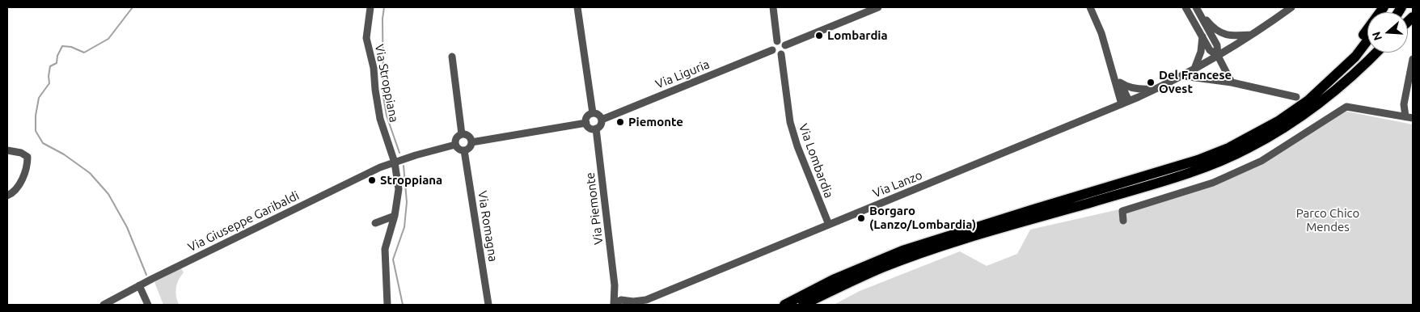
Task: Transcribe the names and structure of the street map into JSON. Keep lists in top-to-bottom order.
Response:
{
  "streets": {
    "street": [
      "Via Liguria",
      "Via Stroppiana",
      "Via Lombardia",
      "Via Lanzo",
      "Via Piemonte",
      "Via Giuseppe Garibaldi",
      "Via Romagna"
    ]
  },
  "crossings": [
    ["Via Liguria", "Via Lombardia"],
    ["Via Liguria", "Via Piemonte"],
    ["Via Stroppiana", "Via Giuseppe Garibaldi"],
    ["Via Lombardia", "Via Lanzo"],
    ["Via Lanzo", "Via Piemonte"]
  ],
  "parks": ["Parco Chico Mendes"],
  "places": [
    "Lombardia",
    "Del Francese Ovest",
    "Piemonte",
    "Stroppiana",
    "Borgaro (Lanzo/Lombardia)"
  ],
  "north": "left"
}
